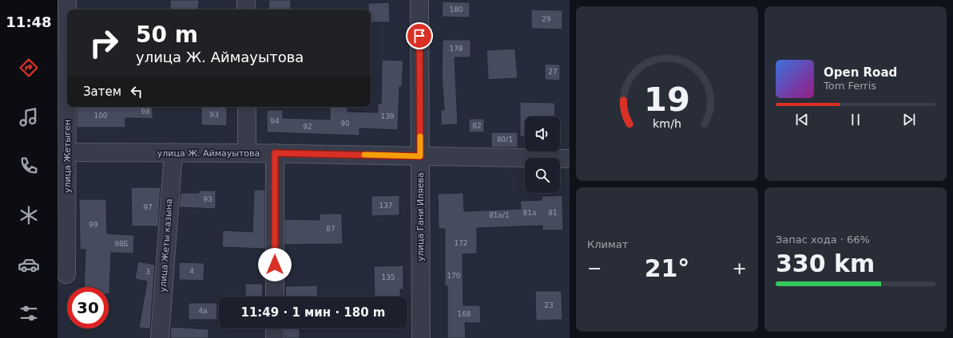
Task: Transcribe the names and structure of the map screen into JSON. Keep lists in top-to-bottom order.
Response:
{
  "streets": {
    "street": [
      "улица Ж. Аймауытова",
      "улица Жетыген",
      "улица Гани Иляева",
      "улица Жеты казына"
    ]
  },
  "crossings": [
    ["улица Ж. Аймауытова", "улица Жетыген"],
    ["улица Ж. Аймауытова", "улица Гани Иляева"],
    ["улица Ж. Аймауытова", "улица Жеты казына"]
  ],
  "house_numbers": [
    "180",
    "29",
    "178",
    "27",
    "98",
    "93",
    "100",
    "139",
    "94",
    "90",
    "82",
    "92",
    "80/1",
    "93",
    "137",
    "97",
    "81а",
    "81",
    "81а/1",
    "99",
    "87",
    "172",
    "98Б",
    "4",
    "3",
    "170",
    "135",
    "23",
    "4а",
    "168"
  ],
  "page": {
    "tabs": "11:48",
    "turn": ["50 m", "улица Ж. Аймауытова"],
    "song": ["Open Road", "Tom Ferris"],
    "then": "Затем",
    "tile": [
      "Климат",
      ["Запас хода · 66%", "330 km"]
    ],
    "heat": ["−", "21°", "+"],
    "limit": "30",
    "trip": "11:49 · 1 мин · 180 m",
    "gauge": ["19", "km/h"]
  }
}
